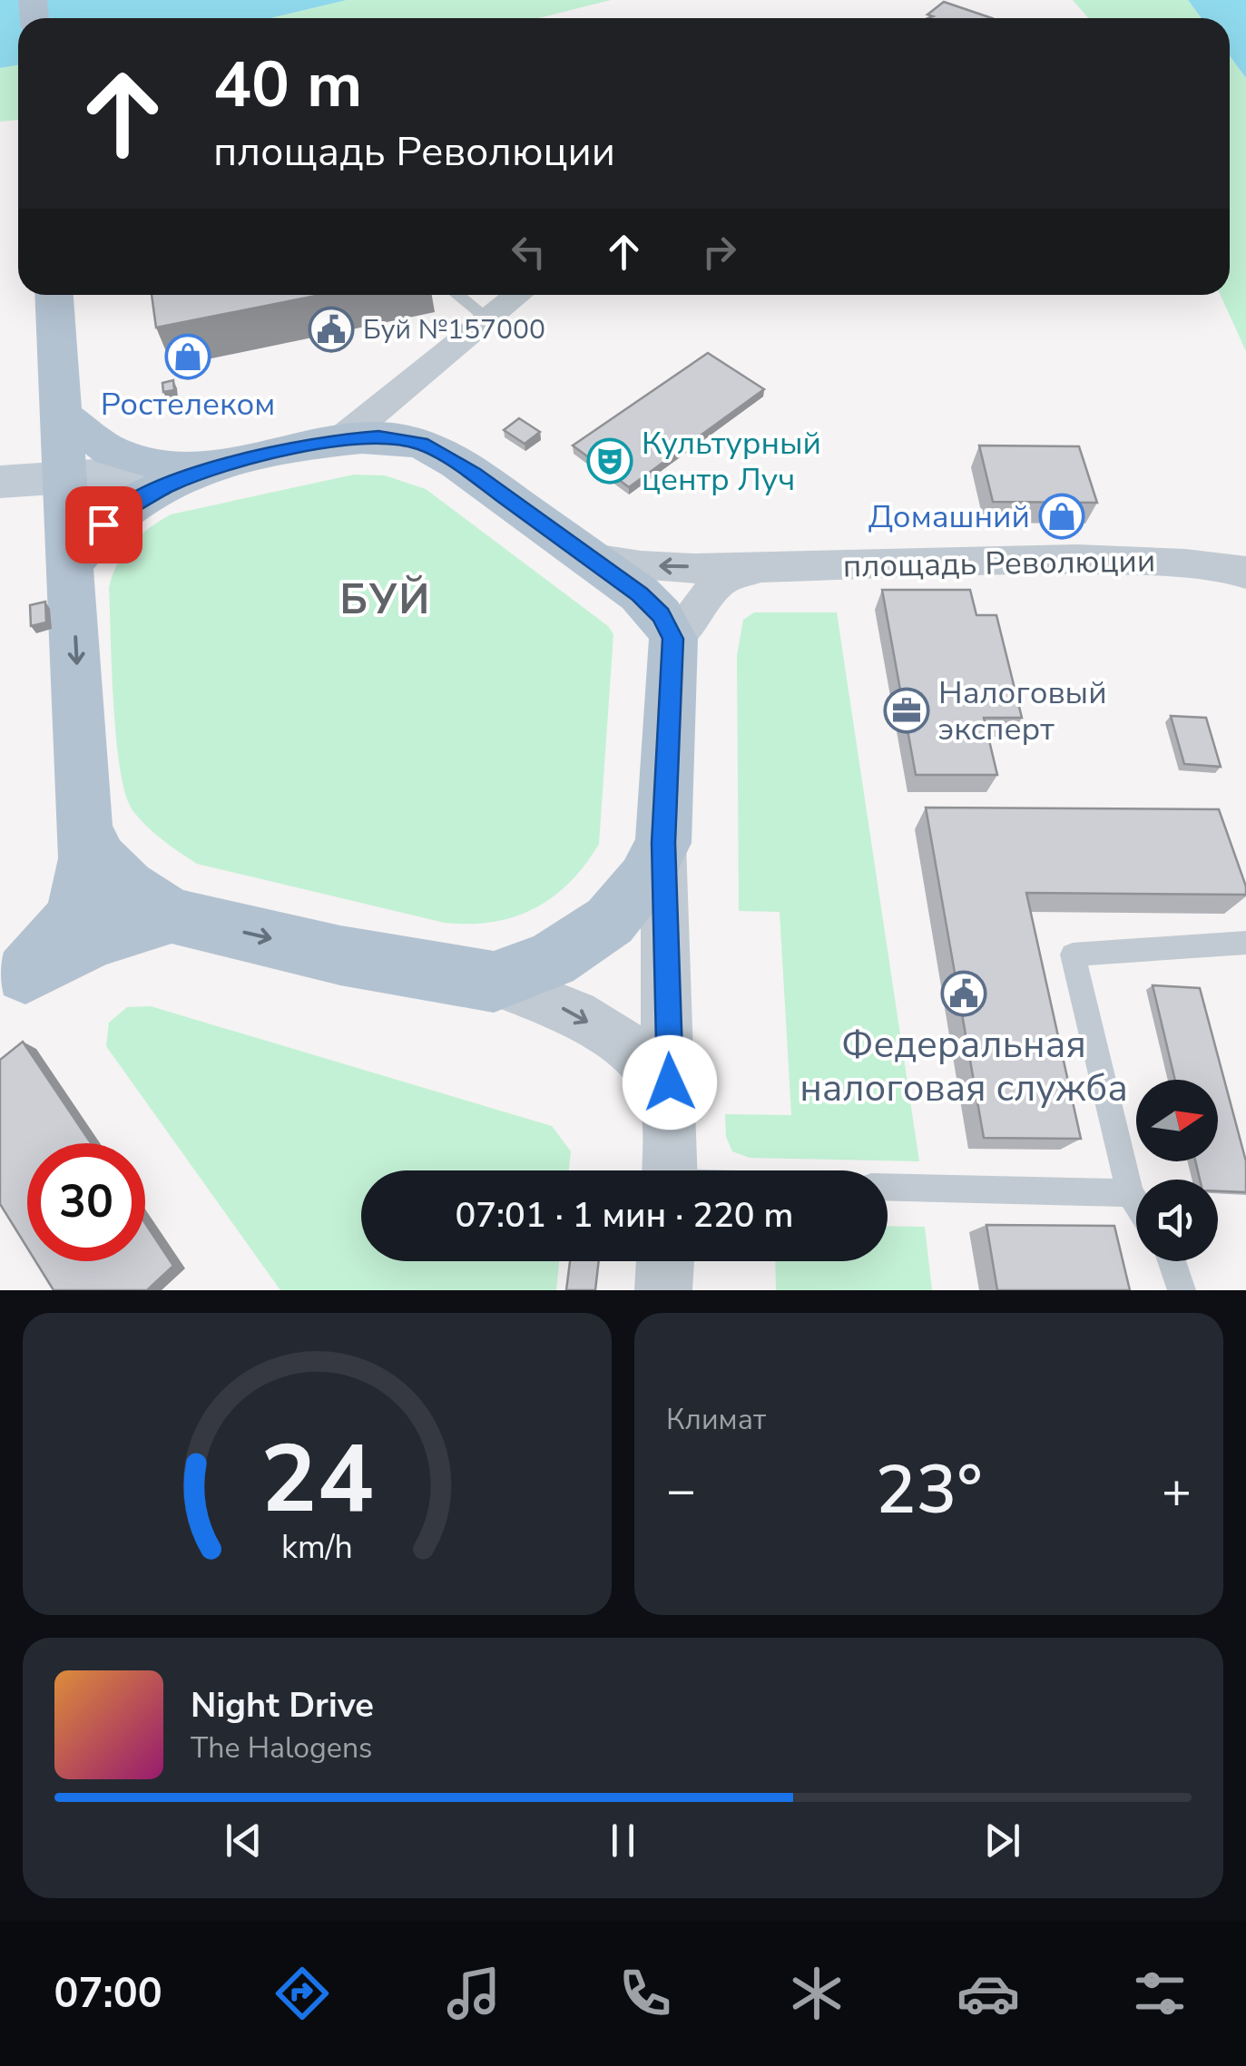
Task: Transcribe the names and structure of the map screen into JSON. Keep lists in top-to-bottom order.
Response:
{
  "streets": {
    "main road": ["площадь Революции"]
  },
  "districts": ["БУЙ"],
  "places": {
    "public building": ["Буй №157000", "Федеральная налоговая служба"],
    "shop": ["Ростелеком", "Домашний"],
    "theatre": ["Культурный центр Луч"],
    "office": ["Налоговый эксперт"]
  },
  "north": "right",
  "page": {
    "turn": ["40 m", "площадь Революции"],
    "limit": "30",
    "trip": "07:01 · 1 мин · 220 m",
    "tile": "Климат",
    "heat": ["−", "23°", "+"],
    "song": ["Night Drive", "The Halogens"],
    "tabs": "07:00",
    "gauge": ["24", "km/h"]
  }
}
